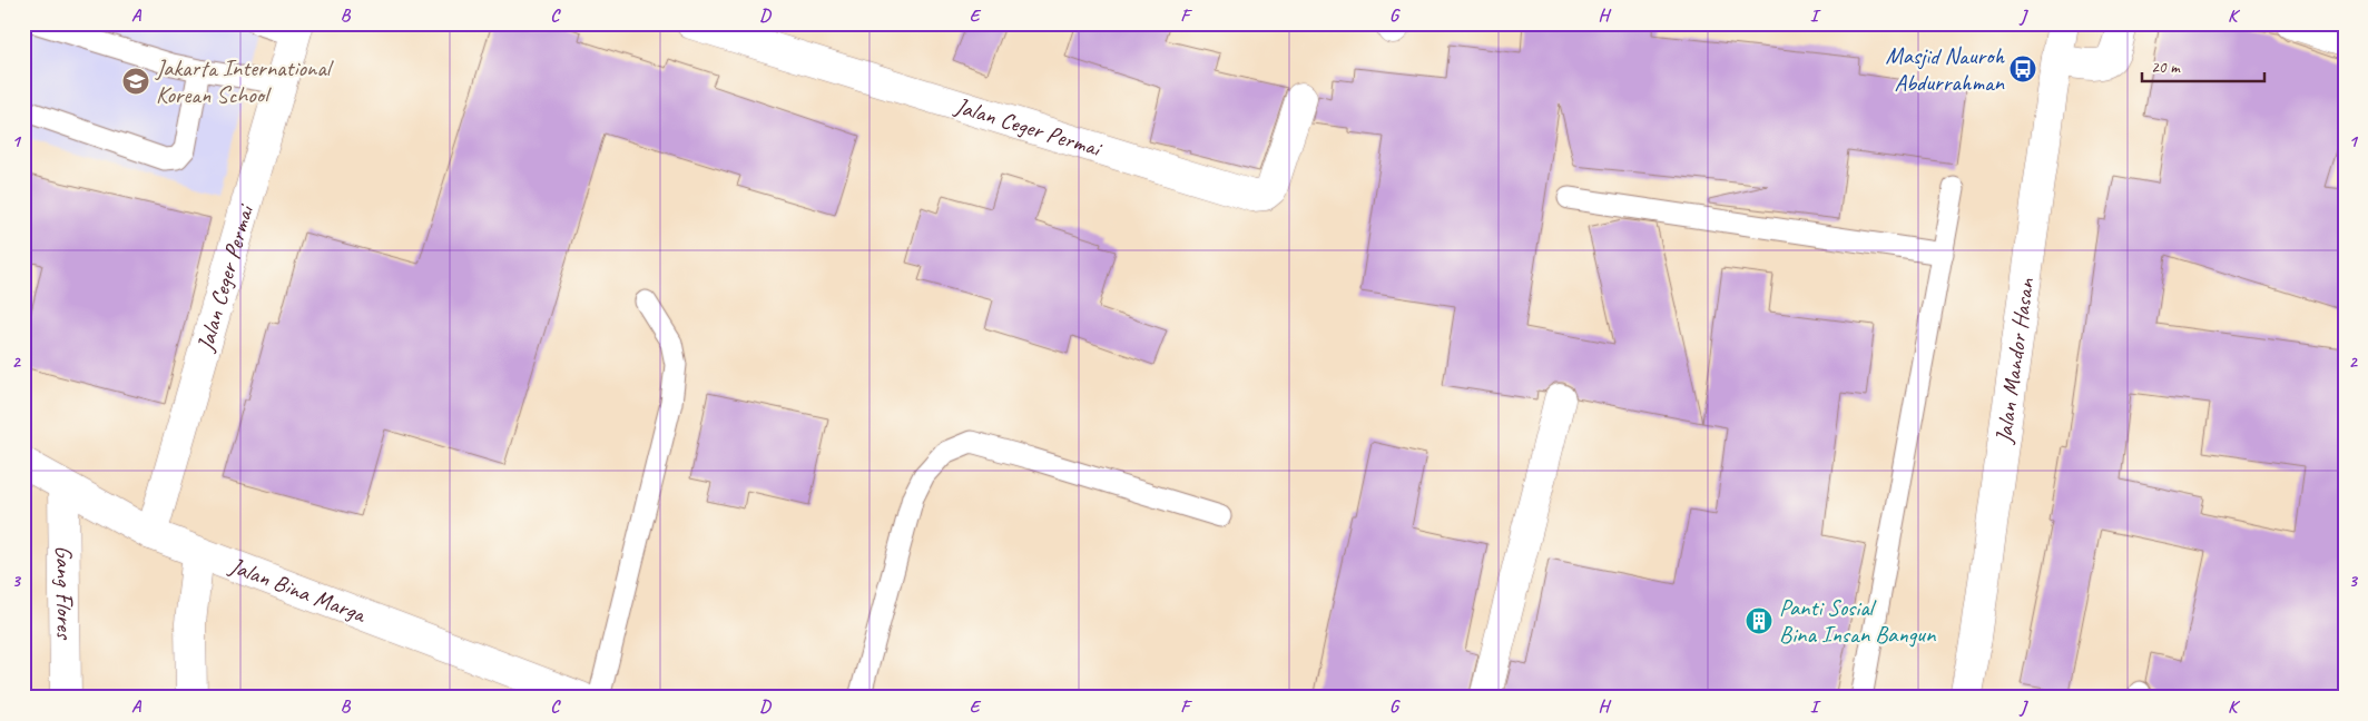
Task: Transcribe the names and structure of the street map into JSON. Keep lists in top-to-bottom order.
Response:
{
  "streets": {
    "street": [
      "Jalan Ceger Permai",
      "Jalan Mandor Hasan",
      "Jalan Bina Marga",
      "Gang Flores"
    ]
  },
  "crossings": [
    ["Jalan Ceger Permai", "Jalan Bina Marga"],
    ["Jalan Bina Marga", "Gang Flores"]
  ],
  "places": {
    "bus stop": ["Masjid Nauroh Abdurrahman"],
    "school or university": ["Jakarta International Korean School"],
    "building": ["Panti Sosial Bina Insan Bangun"]
  },
  "scale_bar": "20 m",
  "grid": {
    "columns": [
      "A",
      "B",
      "C",
      "D",
      "E",
      "F",
      "G",
      "H",
      "I",
      "J",
      "K"
    ],
    "rows": ["1", "2", "3"]
  }
}
